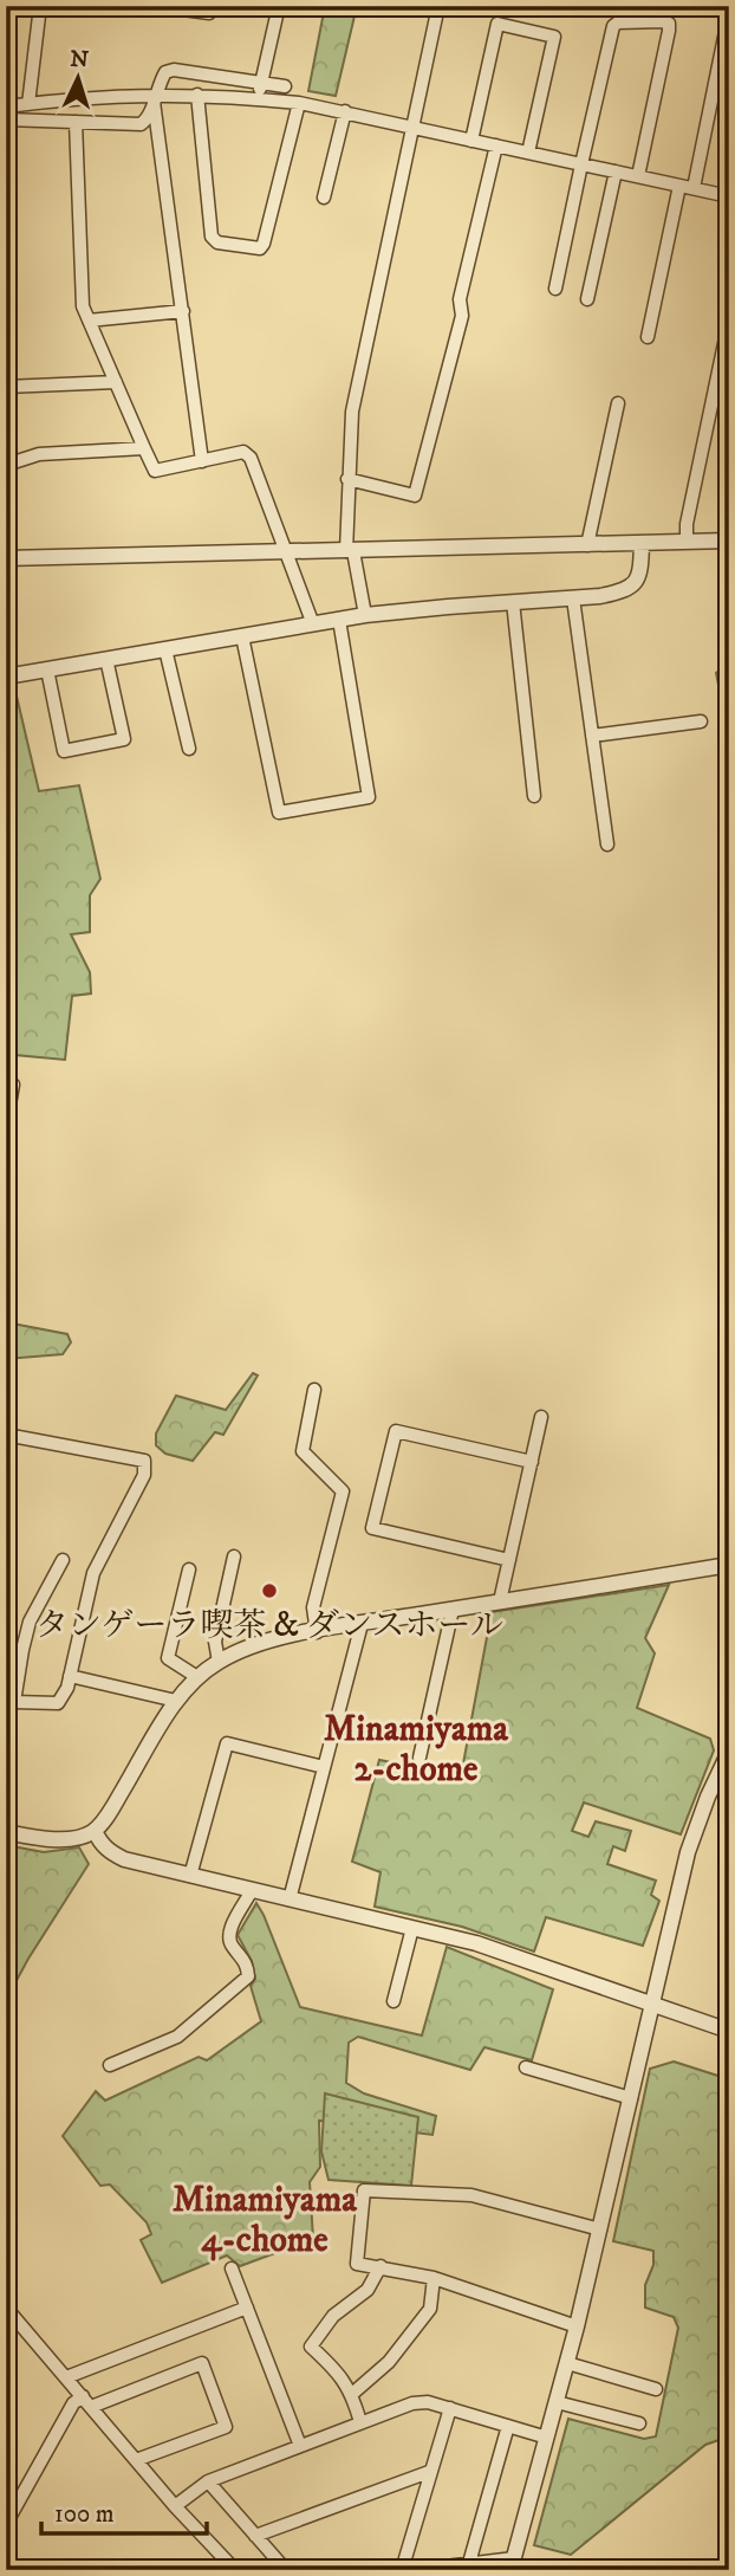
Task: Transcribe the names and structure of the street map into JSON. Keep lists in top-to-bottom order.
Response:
{
  "districts": ["Minamiyama 2-chome", "Minamiyama 4-chome"],
  "places": ["タンゲーラ喫茶 & ダンスホール"],
  "scale_bar": "100 m",
  "north": "top"
}
